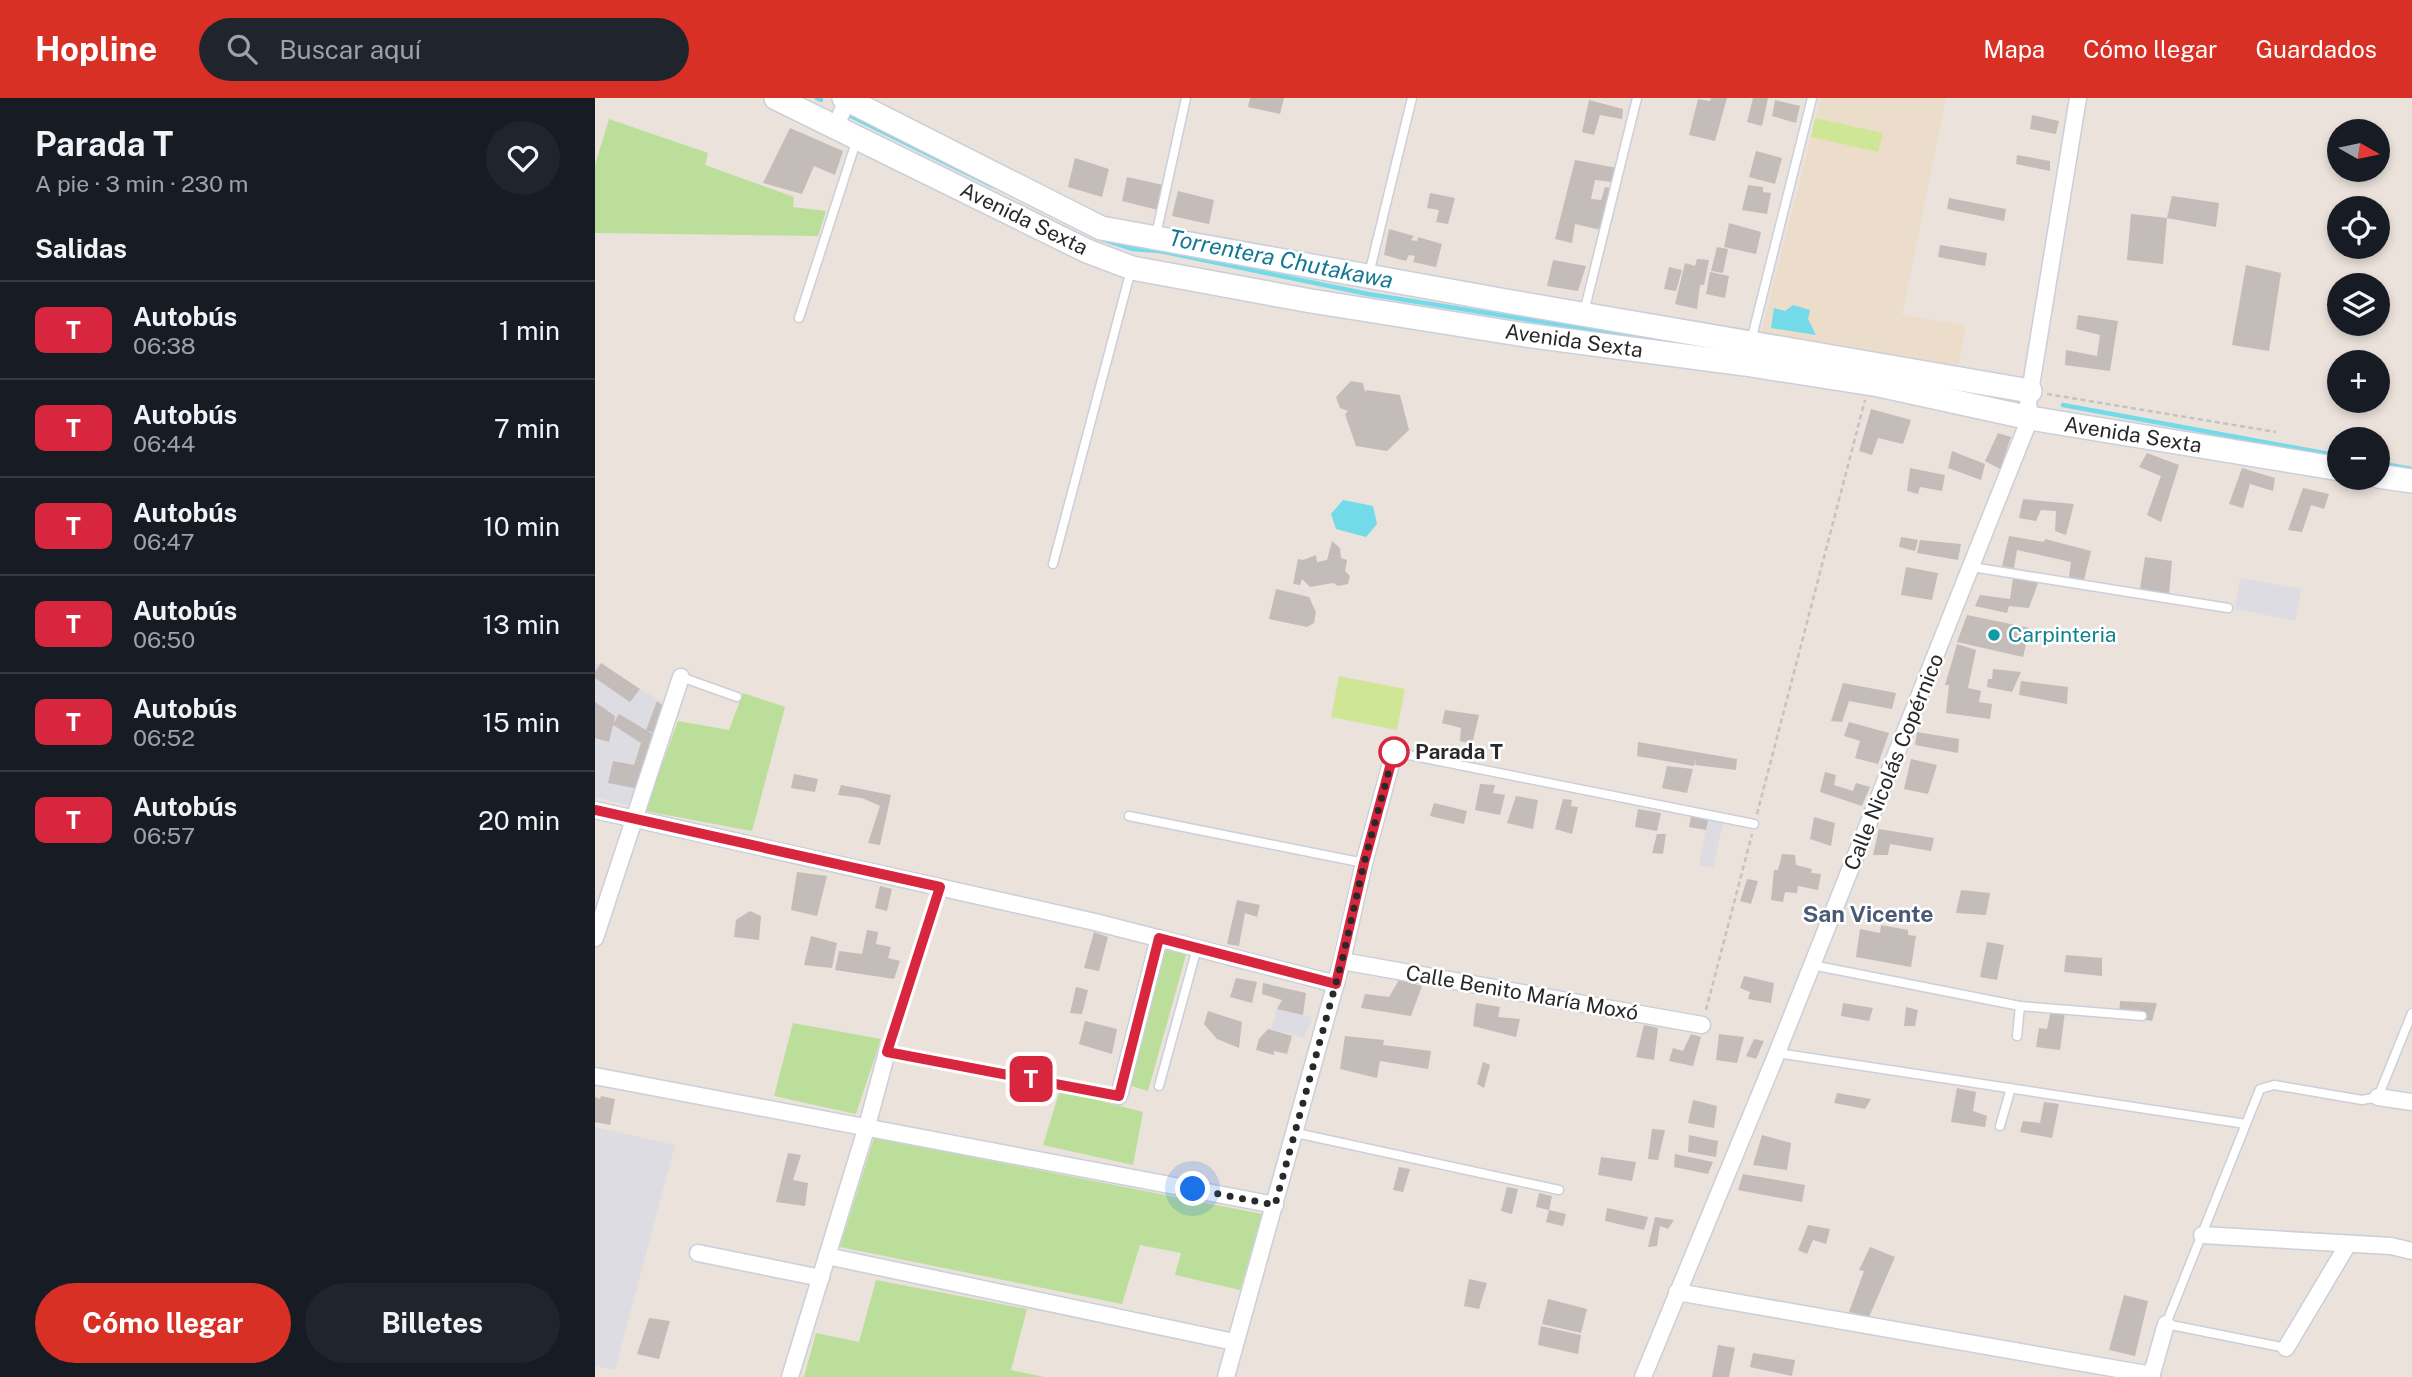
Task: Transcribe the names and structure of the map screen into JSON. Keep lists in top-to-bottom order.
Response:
{
  "streets": {
    "street": ["Avenida Sexta", "Calle Nicolás Copérnico", "Calle Benito María Moxó"]
  },
  "crossings": [
    ["Avenida Sexta", "Calle Nicolás Copérnico"]
  ],
  "districts": ["San Vicente"],
  "water": ["Torrentera Chutakawa"],
  "places": ["Carpinteria", "Parada T"],
  "lines": ["bus line T"],
  "north": "right",
  "page": {
    "header": "Hopline",
    "search": "Buscar aquí",
    "nav": ["Mapa", "Cómo llegar", "Guardados"],
    "heading": [
      ["Parada T", "A pie · 3 min · 230 m"],
      "Salidas"
    ],
    "on_map": "T",
    "map_buttons": ["+", "−"],
    "list": [
      {
        "mark": "T",
        "name": "Autobús",
        "note": "06:38",
        "value": "1 min"
      },
      {
        "mark": "T",
        "name": "Autobús",
        "note": "06:44",
        "value": "7 min"
      },
      {
        "mark": "T",
        "name": "Autobús",
        "note": "06:47",
        "value": "10 min"
      },
      {
        "mark": "T",
        "name": "Autobús",
        "note": "06:50",
        "value": "13 min"
      },
      {
        "mark": "T",
        "name": "Autobús",
        "note": "06:52",
        "value": "15 min"
      },
      {
        "mark": "T",
        "name": "Autobús",
        "note": "06:57",
        "value": "20 min"
      }
    ],
    "buttons": ["Cómo llegar", "Billetes"]
  }
}
